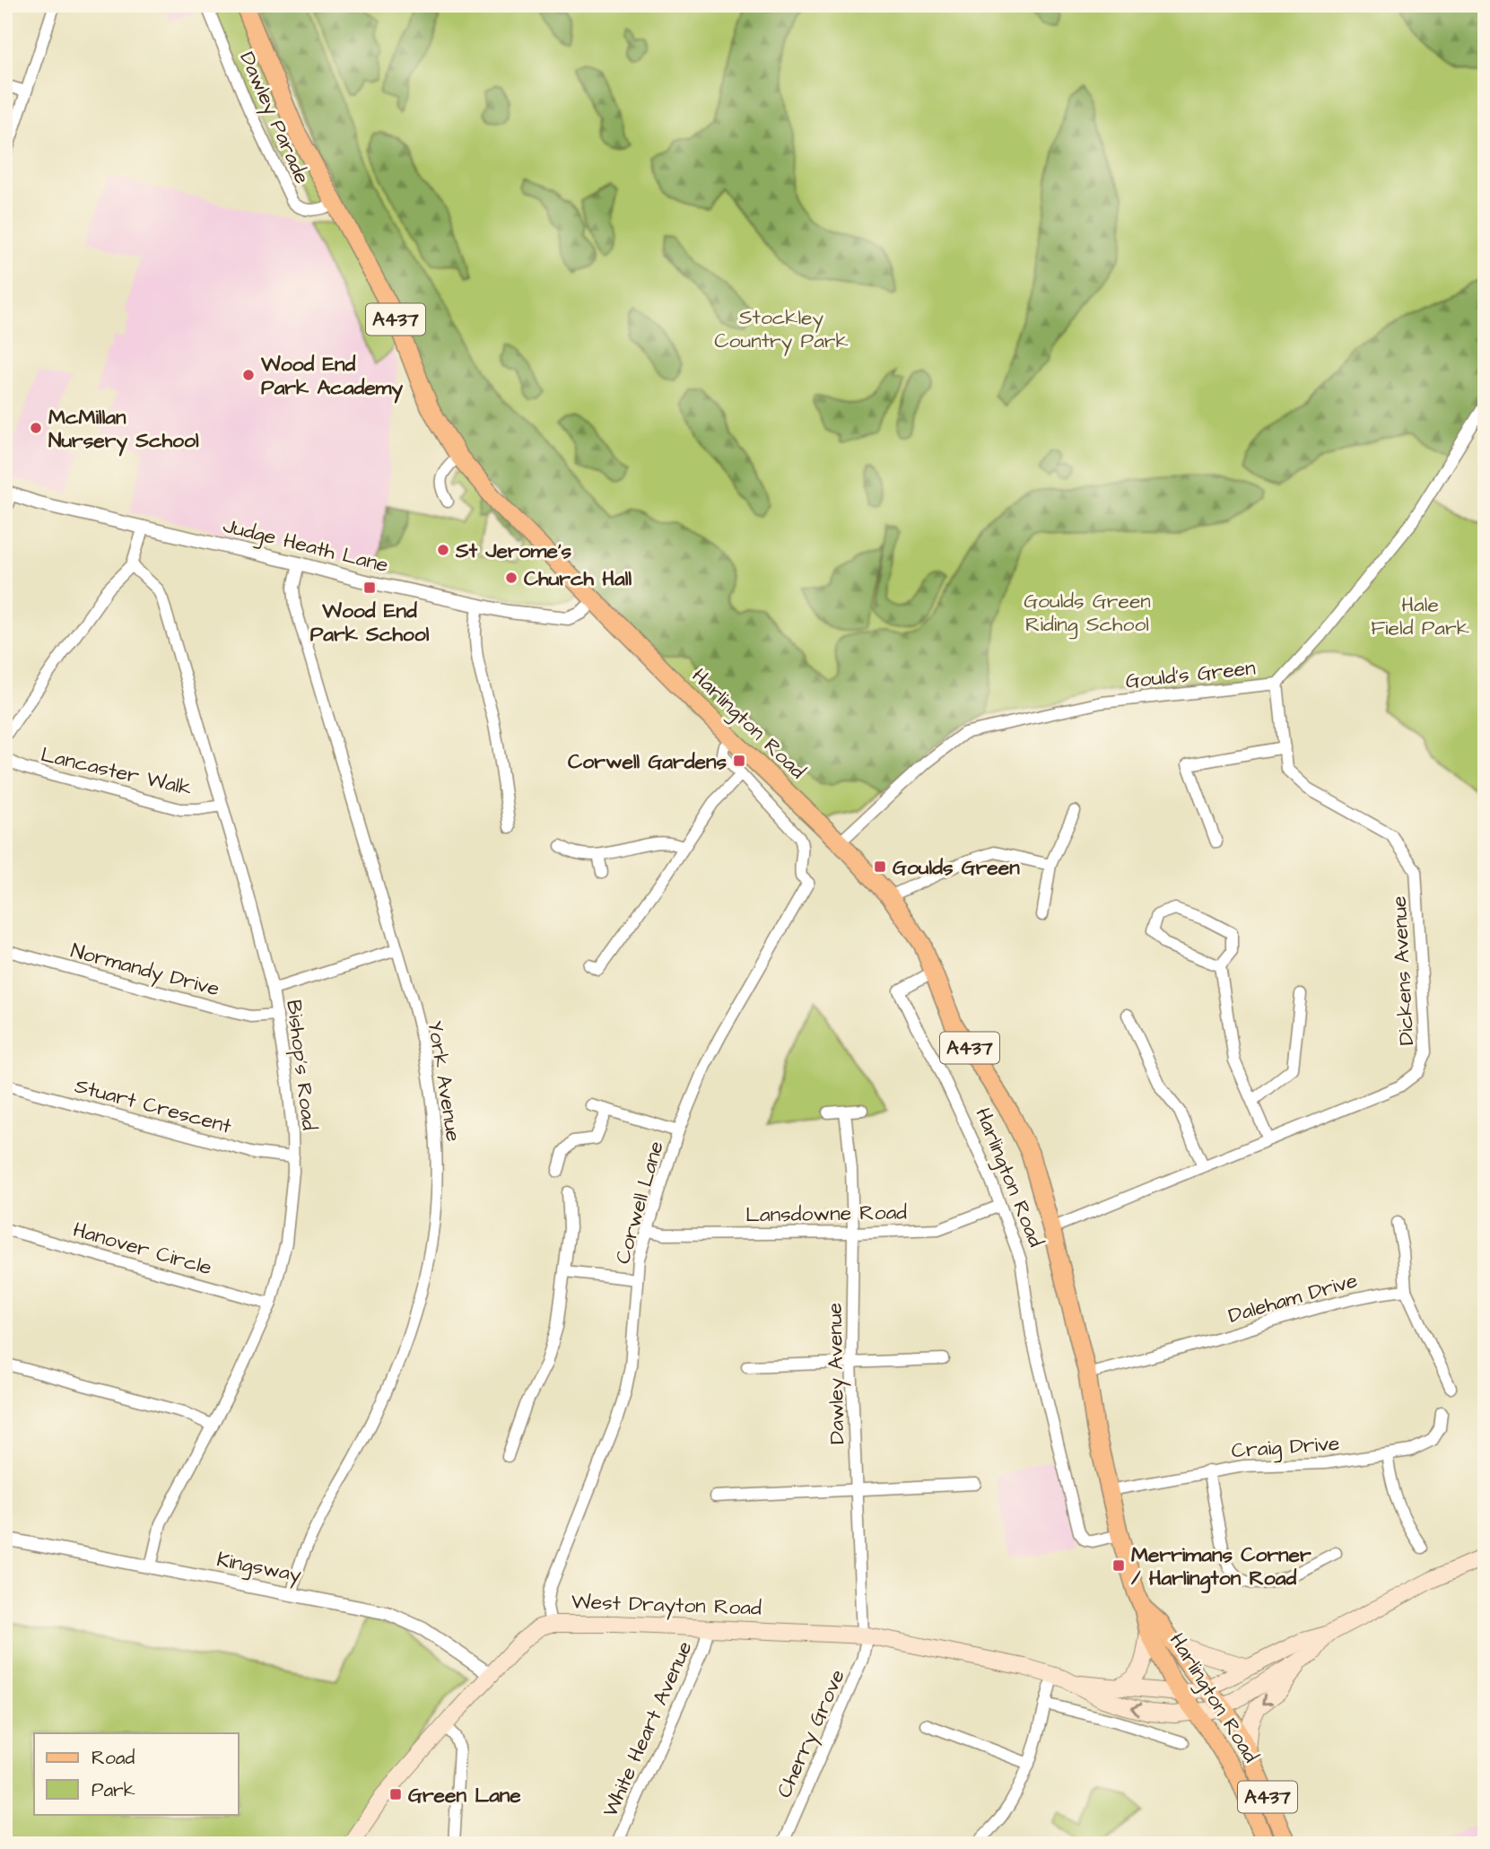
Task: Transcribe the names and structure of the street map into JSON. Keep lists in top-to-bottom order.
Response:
{
  "streets": {
    "main road": ["A437", "Harlington Road", "West Drayton Road"],
    "street": [
      "Dawley Parade",
      "Judge Heath Lane",
      "Gould's Green",
      "Lancaster Walk",
      "Normandy Drive",
      "Dickens Avenue",
      "Bishop's Road",
      "York Avenue",
      "Stuart Crescent",
      "Corwell Lane",
      "Lansdowne Road",
      "Hanover Circle",
      "Daleham Drive",
      "Dawley Avenue",
      "Craig Drive",
      "Kingsway",
      "White Heart Avenue",
      "Cherry Grove"
    ]
  },
  "crossings": [
    ["Dawley Parade", "A437"],
    ["A437", "Judge Heath Lane"],
    ["A437", "Harlington Road"],
    ["Judge Heath Lane", "Harlington Road"],
    ["Judge Heath Lane", "York Avenue"],
    ["Gould's Green", "Harlington Road"],
    ["Gould's Green", "Dickens Avenue"],
    ["Harlington Road", "Dickens Avenue"],
    ["Harlington Road", "Lansdowne Road"],
    ["Harlington Road", "Daleham Drive"],
    ["Harlington Road", "Craig Drive"],
    ["Harlington Road", "West Drayton Road"],
    ["Lancaster Walk", "Bishop's Road"],
    ["Normandy Drive", "Bishop's Road"],
    ["Bishop's Road", "Stuart Crescent"],
    ["Bishop's Road", "Hanover Circle"],
    ["Bishop's Road", "Kingsway"],
    ["York Avenue", "Kingsway"],
    ["Corwell Lane", "Lansdowne Road"],
    ["Corwell Lane", "West Drayton Road"],
    ["Lansdowne Road", "Dawley Avenue"],
    ["Dawley Avenue", "West Drayton Road"],
    ["Dawley Avenue", "Cherry Grove"],
    ["Kingsway", "West Drayton Road"],
    ["West Drayton Road", "White Heart Avenue"],
    ["West Drayton Road", "Cherry Grove"]
  ],
  "parks": ["Stockley Country Park", "Goulds Green Riding School", "Hale Field Park"],
  "places": {
    "other": [
      "Wood End Park Academy",
      "McMillan Nursery School",
      "St Jerome's",
      "Church Hall"
    ],
    "transit": [
      "Wood End Park School",
      "Corwell Gardens",
      "Goulds Green",
      "Merrimans Corner / Harlington Road",
      "Green Lane"
    ]
  },
  "legend": ["Road", "Park"]
}
